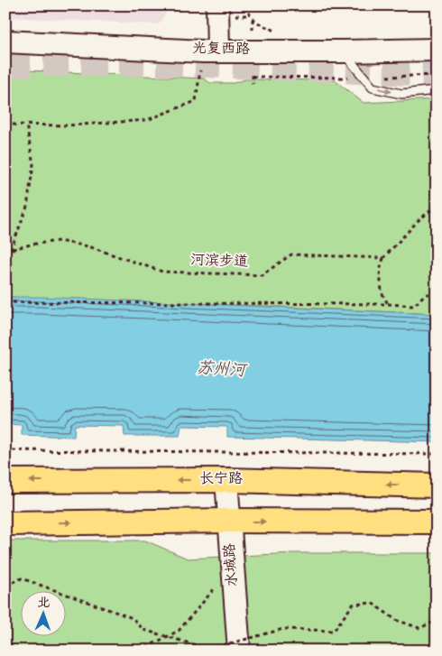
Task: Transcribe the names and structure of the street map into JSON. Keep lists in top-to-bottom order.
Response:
{
  "streets": {
    "main road": ["长宁路"],
    "street": ["光复西路", "水城路"],
    "path": ["河滨步道"]
  },
  "crossings": [
    ["长宁路", "水城路"]
  ],
  "water": ["苏州河"],
  "north": "top"
}
